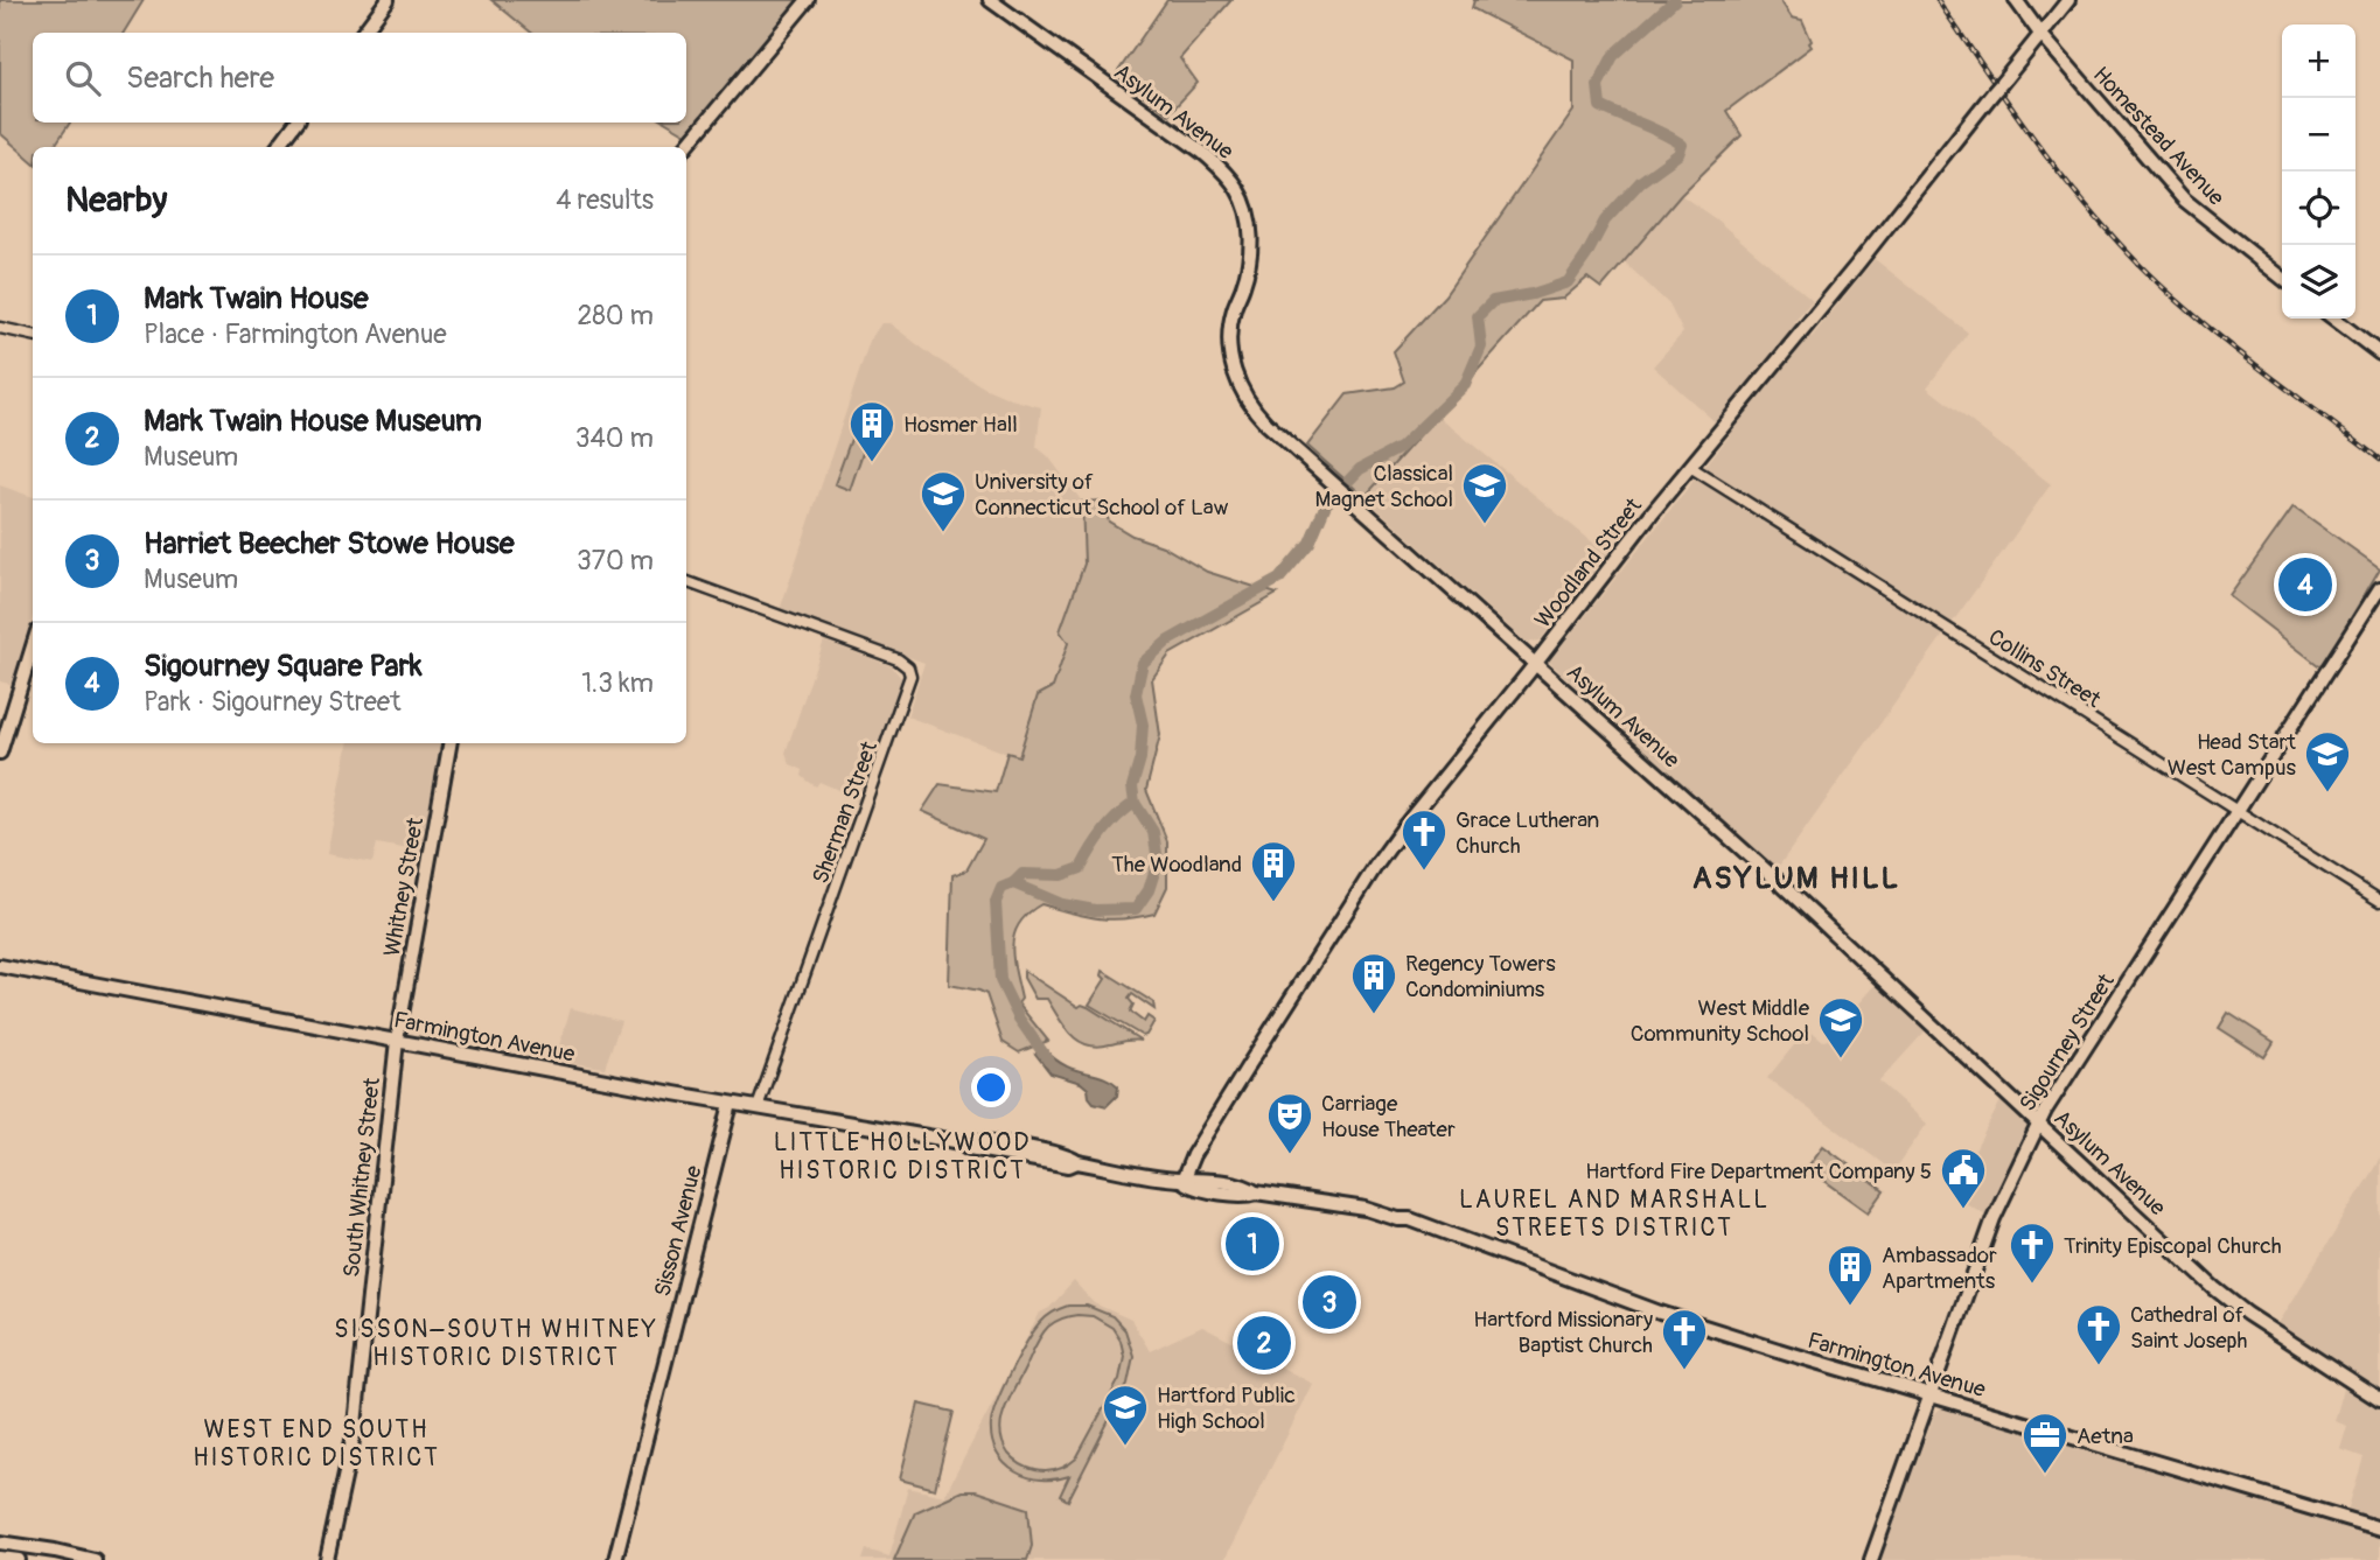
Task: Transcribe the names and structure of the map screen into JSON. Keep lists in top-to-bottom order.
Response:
{
  "streets": {
    "main road": [
      "Asylum Avenue",
      "Homestead Avenue",
      "Woodland Street",
      "Whitney Street",
      "Farmington Avenue",
      "Sigourney Street",
      "South Whitney Street",
      "Sisson Avenue"
    ],
    "street": ["Collins Street", "Sherman Street"]
  },
  "crossings": [
    ["Asylum Avenue", "Woodland Street"],
    ["Asylum Avenue", "Sigourney Street"],
    ["Homestead Avenue", "Woodland Street"],
    ["Woodland Street", "Collins Street"],
    ["Woodland Street", "Farmington Avenue"],
    ["Collins Street", "Sigourney Street"],
    ["Sherman Street", "Farmington Avenue"],
    ["Whitney Street", "Farmington Avenue"],
    ["Whitney Street", "South Whitney Street"],
    ["Farmington Avenue", "Sigourney Street"],
    ["Farmington Avenue", "South Whitney Street"],
    ["Farmington Avenue", "Sisson Avenue"]
  ],
  "districts": [
    "ASYLUM HILL",
    "LITTLE HOLLYWOOD HISTORIC DISTRICT",
    "LAUREL AND MARSHALL STREETS DISTRICT",
    "SISSON–SOUTH WHITNEY HISTORIC DISTRICT",
    "WEST END SOUTH HISTORIC DISTRICT"
  ],
  "places": {
    "building": [
      "Hosmer Hall",
      "The Woodland",
      "Regency Towers Condominiums",
      "Ambassador Apartments"
    ],
    "school or university": [
      "Classical Magnet School",
      "University of Connecticut School of Law",
      "Head Start West Campus",
      "West Middle Community School",
      "Hartford Public High School"
    ],
    "church": [
      "Grace Lutheran Church",
      "Trinity Episcopal Church",
      "Cathedral of Saint Joseph",
      "Hartford Missionary Baptist Church"
    ],
    "theatre": ["Carriage House Theater"],
    "public building": ["Hartford Fire Department Company 5"],
    "office": ["Aetna"]
  },
  "page": {
    "map_buttons": ["+", "−"],
    "search": "Search here",
    "heading": ["Nearby", "4 results"],
    "list": [
      {
        "mark": "1",
        "name": "Mark Twain House",
        "note": "Place · Farmington Avenue",
        "value": "280 m"
      },
      {
        "mark": "2",
        "name": "Mark Twain House Museum",
        "note": "Museum",
        "value": "340 m"
      },
      {
        "mark": "3",
        "name": "Harriet Beecher Stowe House",
        "note": "Museum",
        "value": "370 m"
      },
      {
        "mark": "4",
        "name": "Sigourney Square Park",
        "note": "Park · Sigourney Street",
        "value": "1.3 km"
      }
    ],
    "pins": [
      "4",
      "1",
      "3",
      "2"
    ]
  }
}
